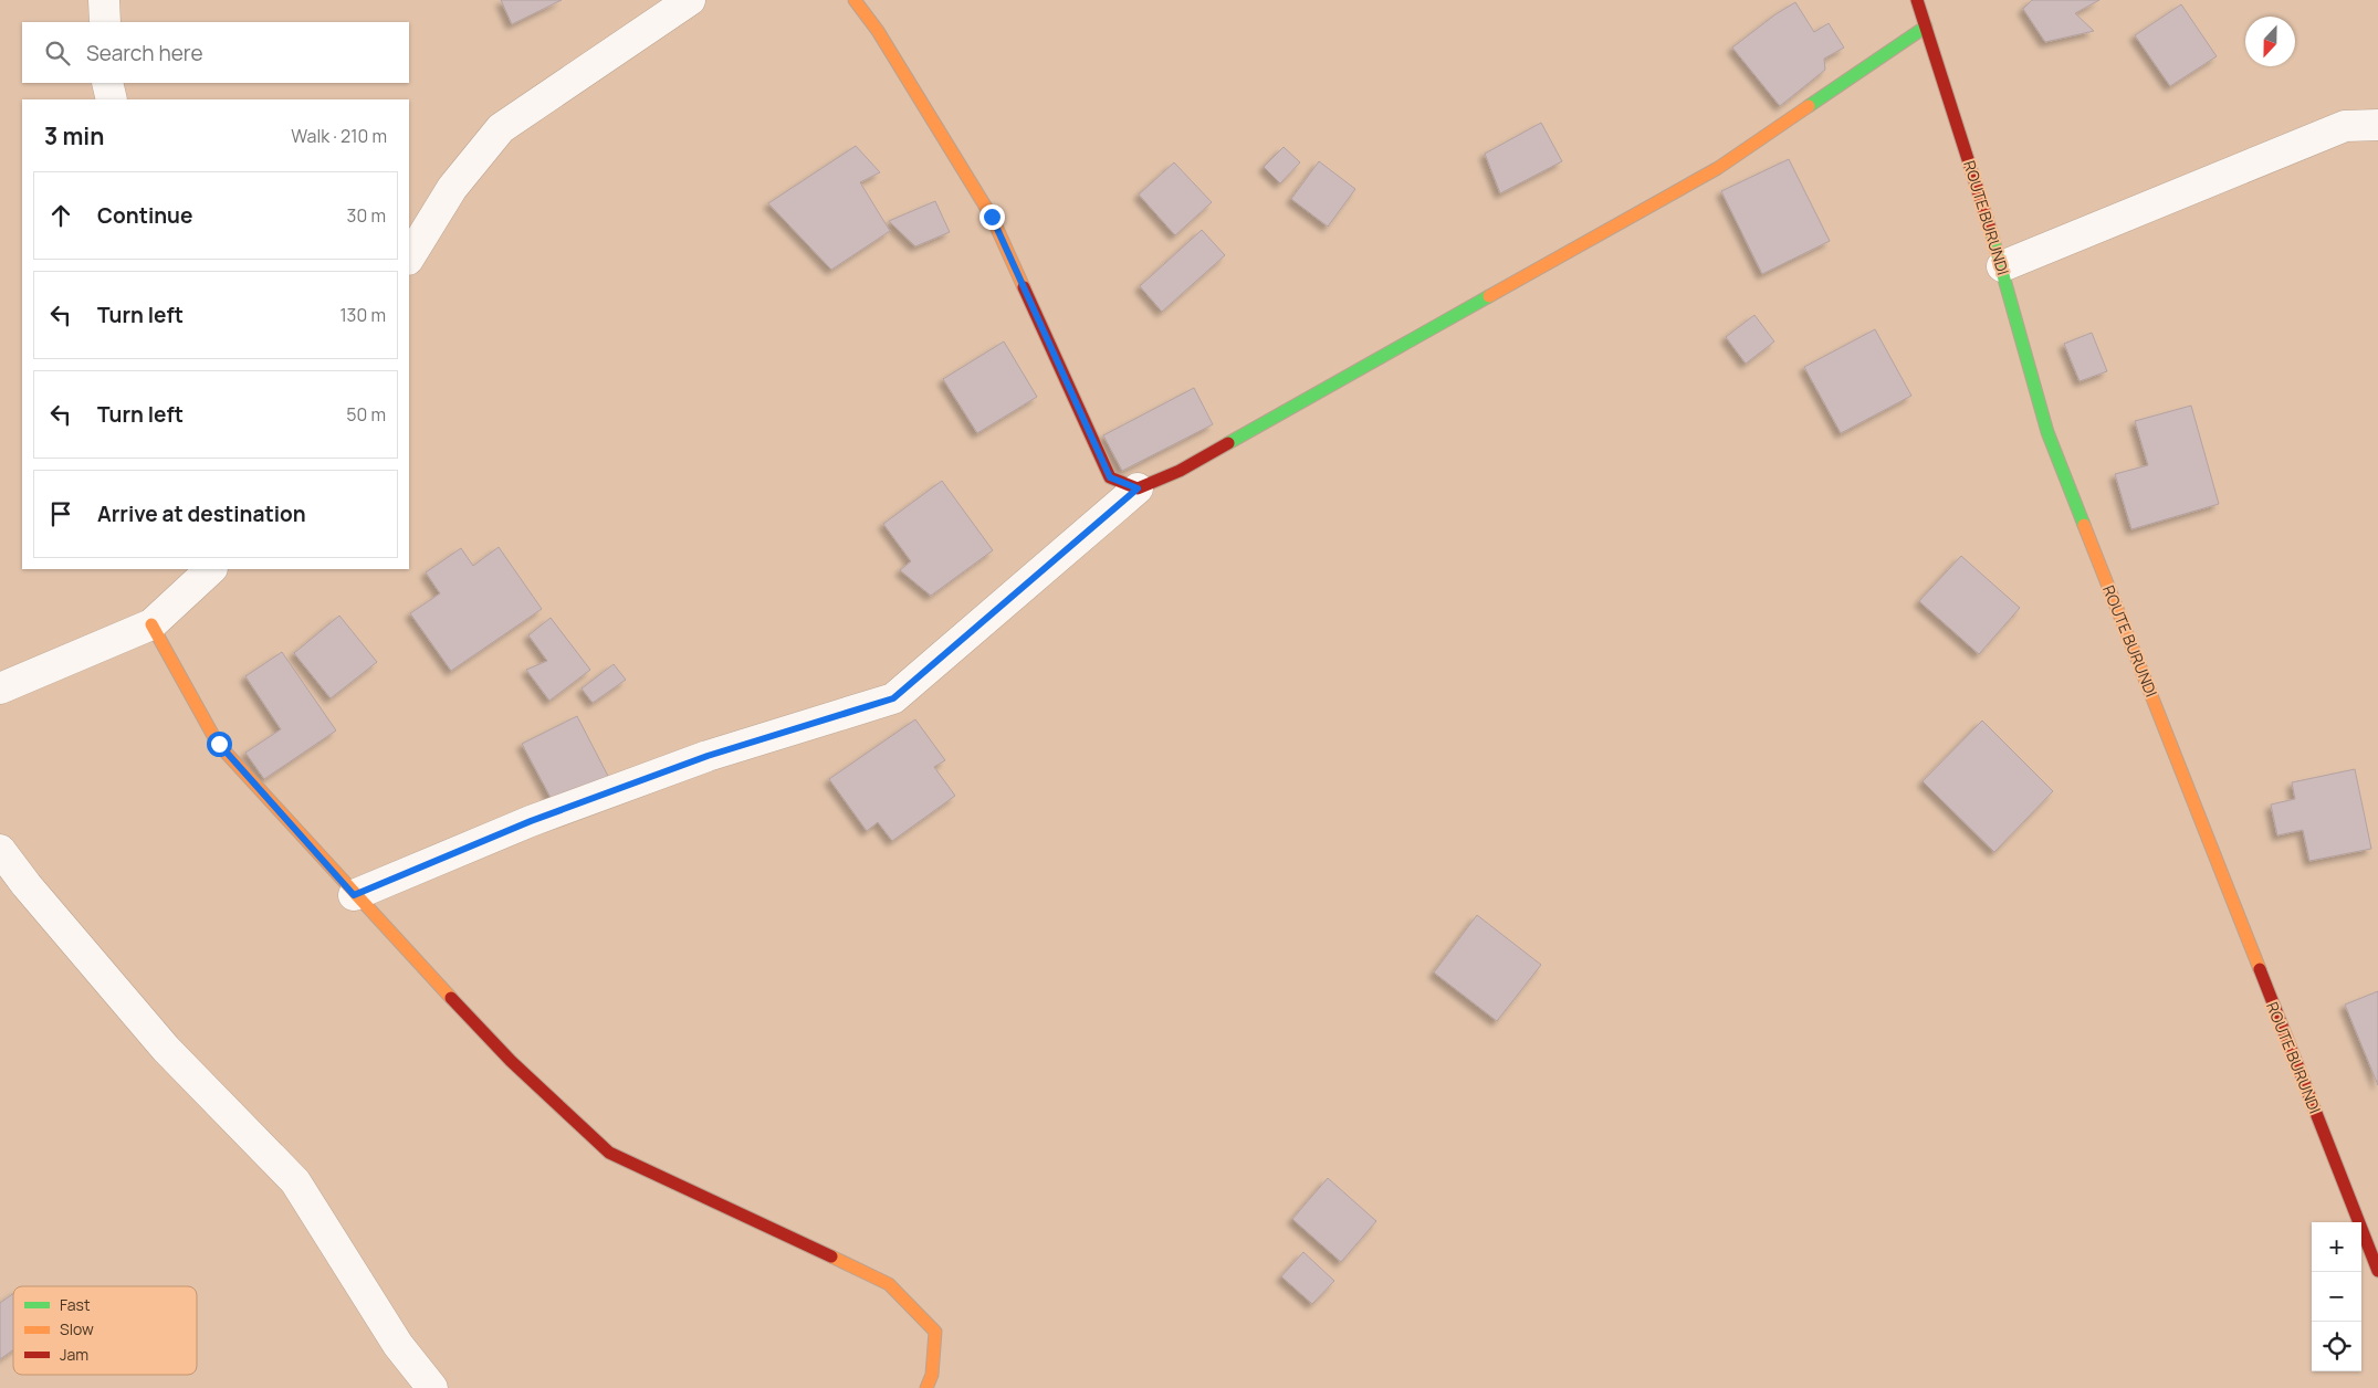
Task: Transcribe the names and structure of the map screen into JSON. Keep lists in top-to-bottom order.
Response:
{
  "streets": {
    "street": ["ROUTE BURUNDI"]
  },
  "legend": ["Fast", "Slow", "Jam"],
  "north": "bottom",
  "page": {
    "search": "Search here",
    "heading": ["3 min", "Walk · 210 m"],
    "list": [
      ["Continue", "30 m"],
      ["Turn left", "130 m"],
      ["Turn left", "50 m"],
      "Arrive at destination"
    ],
    "map_buttons": ["+", "−"]
  }
}
